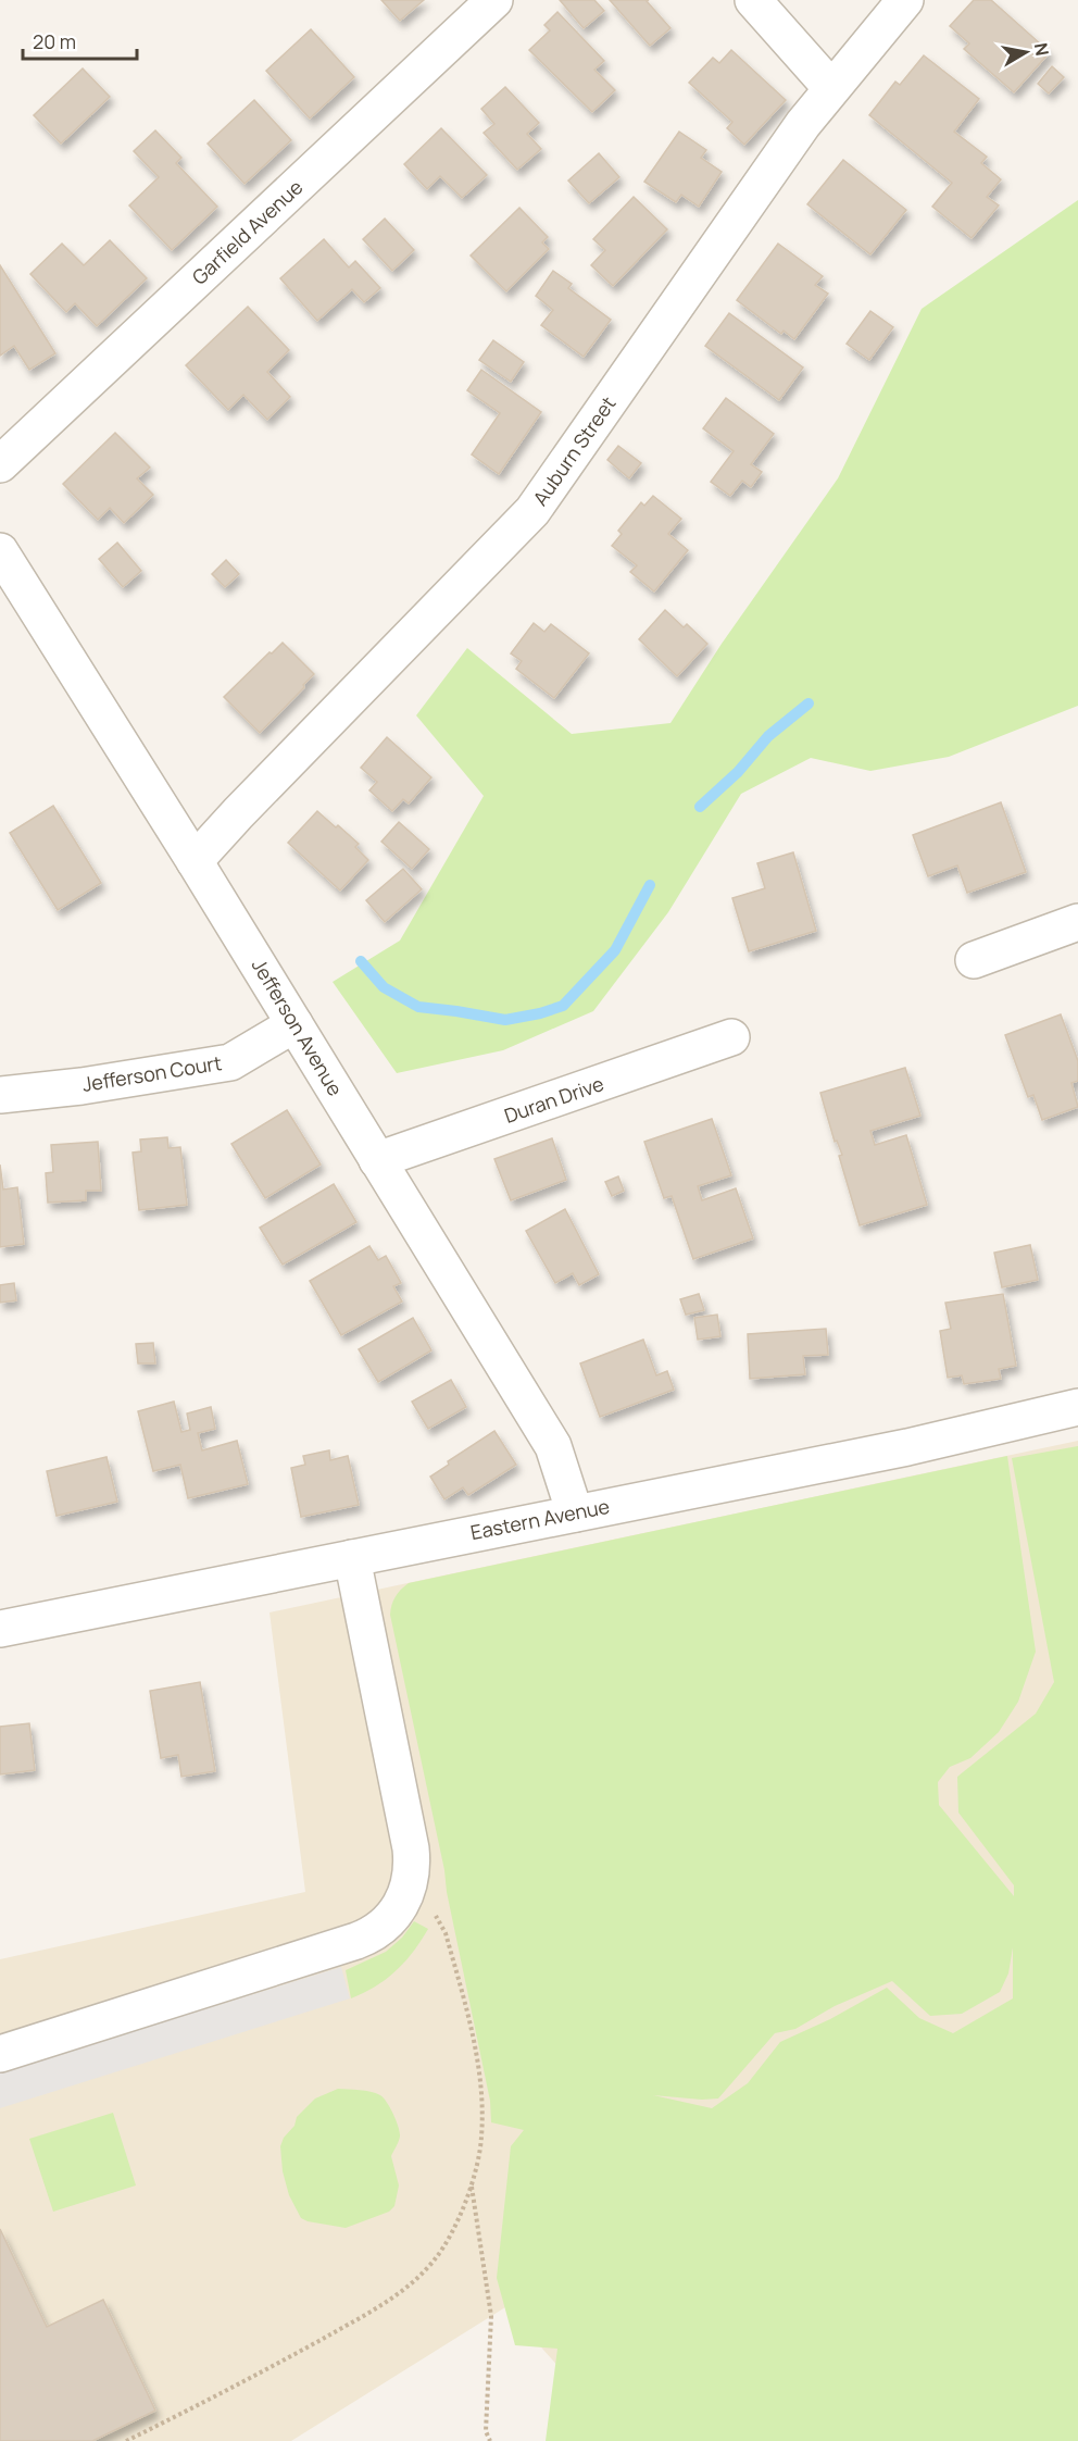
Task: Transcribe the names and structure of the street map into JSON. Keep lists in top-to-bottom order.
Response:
{
  "streets": {
    "street": [
      "Garfield Avenue",
      "Auburn Street",
      "Jefferson Avenue",
      "Jefferson Court",
      "Duran Drive",
      "Eastern Avenue"
    ]
  },
  "crossings": [
    ["Auburn Street", "Jefferson Avenue"],
    ["Jefferson Avenue", "Jefferson Court"],
    ["Jefferson Avenue", "Duran Drive"],
    ["Jefferson Avenue", "Eastern Avenue"]
  ],
  "scale_bar": "20 m",
  "north": "right"
}
